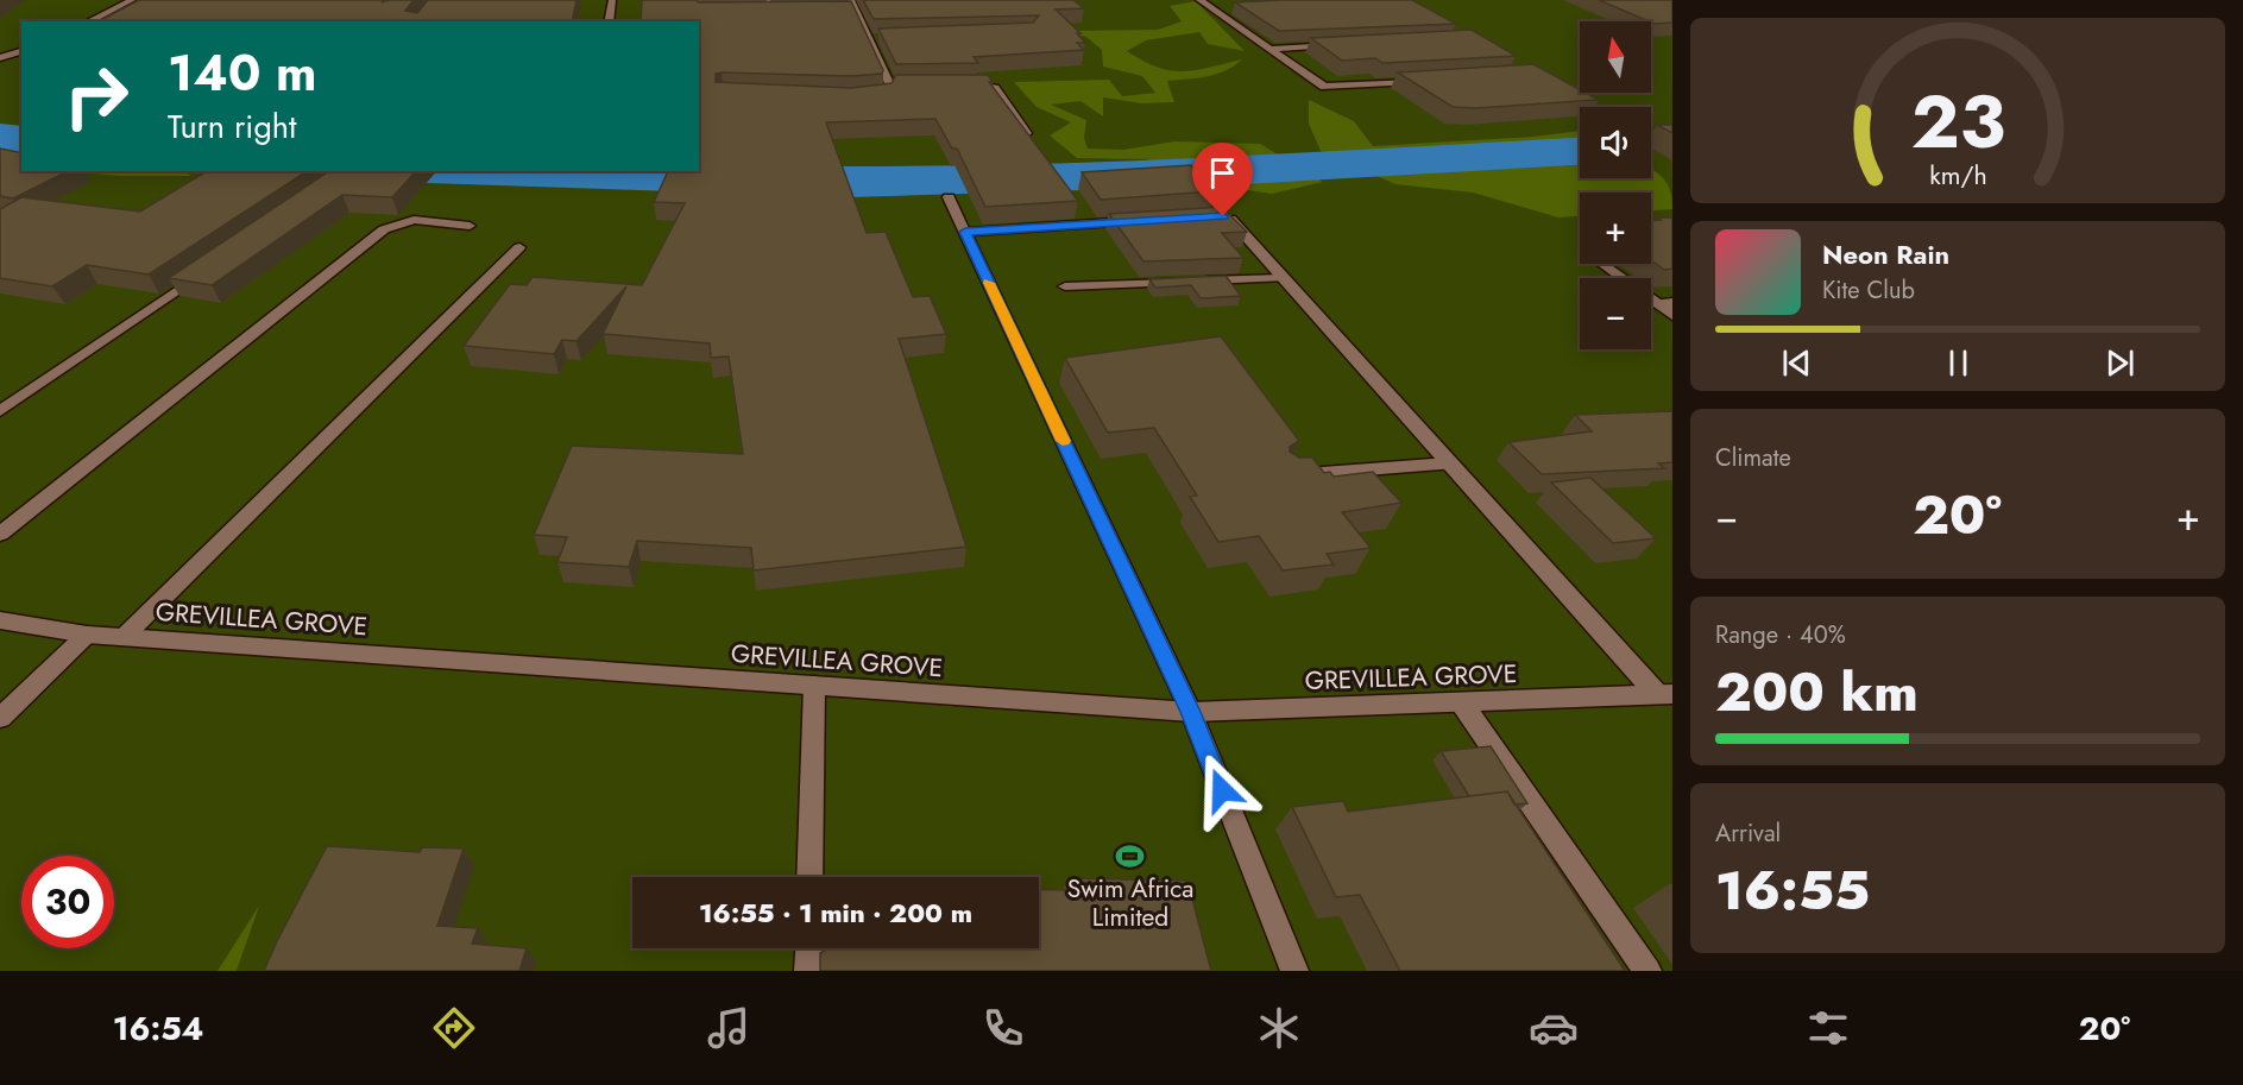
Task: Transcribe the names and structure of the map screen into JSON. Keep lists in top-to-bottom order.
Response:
{
  "streets": {
    "street": ["GREVILLEA GROVE"]
  },
  "places": {
    "sports": ["Swim Africa Limited"]
  },
  "north": "top",
  "page": {
    "map_buttons": ["+", "−"],
    "turn": ["140 m", "Turn right"],
    "song": ["Neon Rain", "Kite Club"],
    "tile": [
      "Climate",
      ["Range · 40%", "200 km"],
      ["Arrival", "16:55"]
    ],
    "heat": ["−", "20°", "+"],
    "limit": "30",
    "trip": "16:55 · 1 min · 200 m",
    "tabs": ["16:54", "20°"],
    "gauge": ["23", "km/h"]
  }
}
